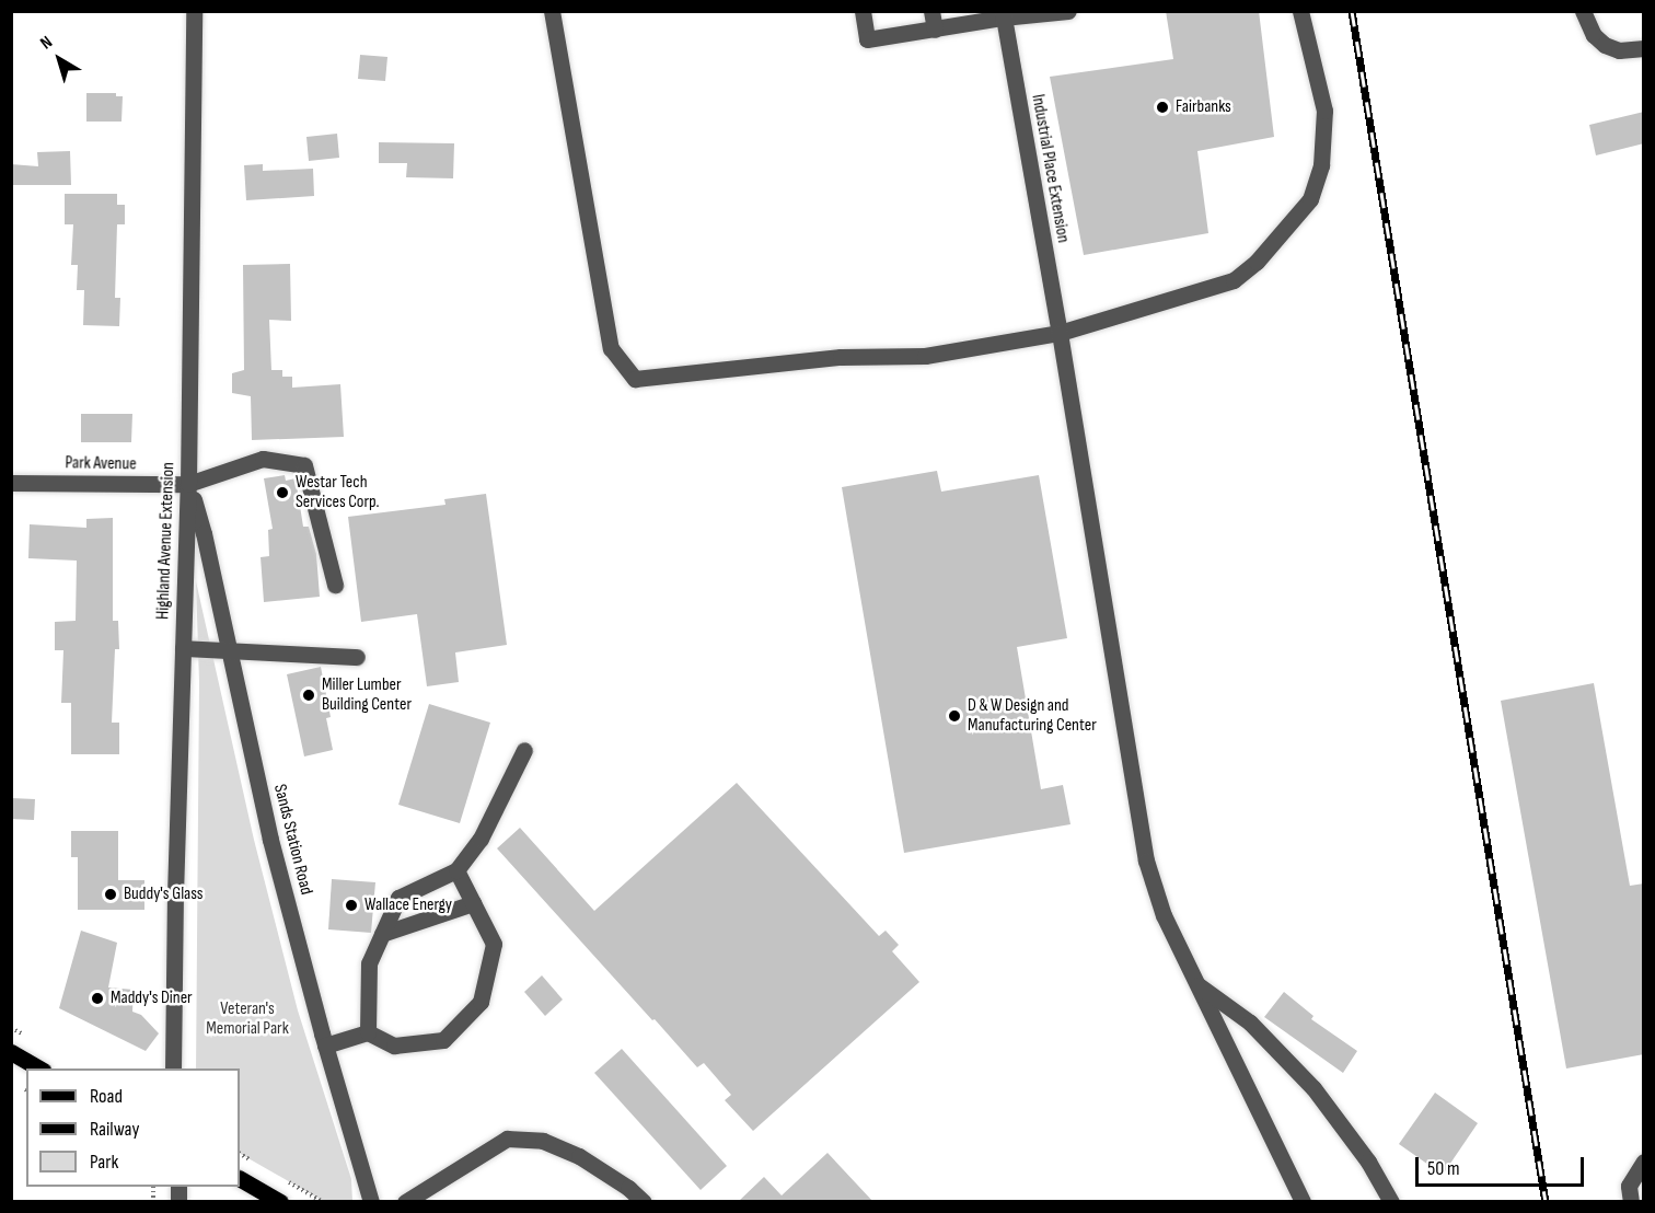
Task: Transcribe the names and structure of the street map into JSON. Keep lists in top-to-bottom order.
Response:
{
  "streets": {
    "street": [
      "Industrial Place Extension",
      "Park Avenue",
      "Highland Avenue Extension",
      "Sands Station Road"
    ]
  },
  "crossings": [
    ["Park Avenue", "Highland Avenue Extension"],
    ["Park Avenue", "Sands Station Road"],
    ["Highland Avenue Extension", "Sands Station Road"]
  ],
  "parks": ["Veteran's Memorial Park"],
  "places": [
    "Fairbanks",
    "Westar Tech Services Corp.",
    "Miller Lumber Building Center",
    "D & W Design and Manufacturing Center",
    "Buddy's Glass",
    "Wallace Energy",
    "Maddy's Diner"
  ],
  "legend": ["Road", "Railway", "Park"],
  "scale_bar": "50 m",
  "north": "top left"
}
